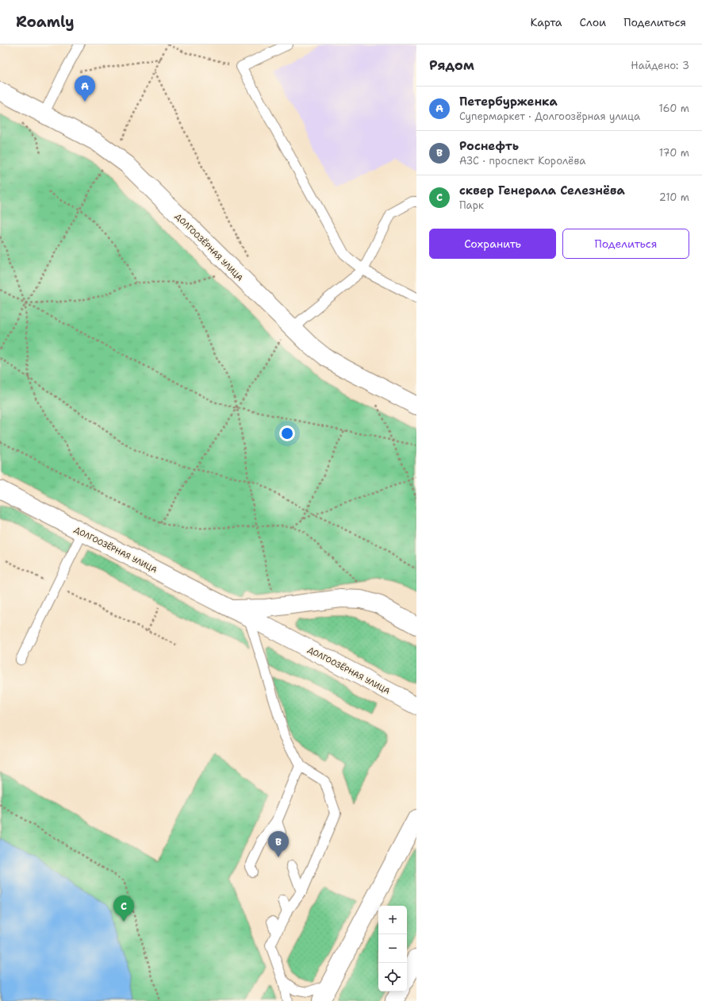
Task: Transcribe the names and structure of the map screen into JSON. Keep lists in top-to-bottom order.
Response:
{
  "streets": {
    "street": ["ДОЛГООЗЁРНАЯ УЛИЦА"]
  },
  "page": {
    "header": "Roamly",
    "nav": ["Карта", "Слои", "Поделиться"],
    "heading": ["Рядом", "Найдено: 3"],
    "pins": ["A", "B", "C"],
    "list": [
      {
        "mark": "A",
        "name": "Петербурженка",
        "note": "Супермаркет · Долгоозёрная улица",
        "value": "160 m"
      },
      {
        "mark": "B",
        "name": "Роснефть",
        "note": "АЗС · проспект Королёва",
        "value": "170 m"
      },
      {
        "mark": "C",
        "name": "сквер Генерала Селезнёва",
        "note": "Парк",
        "value": "210 m"
      }
    ],
    "buttons": ["Сохранить", "Поделиться"],
    "map_buttons": ["+", "−"]
  }
}
